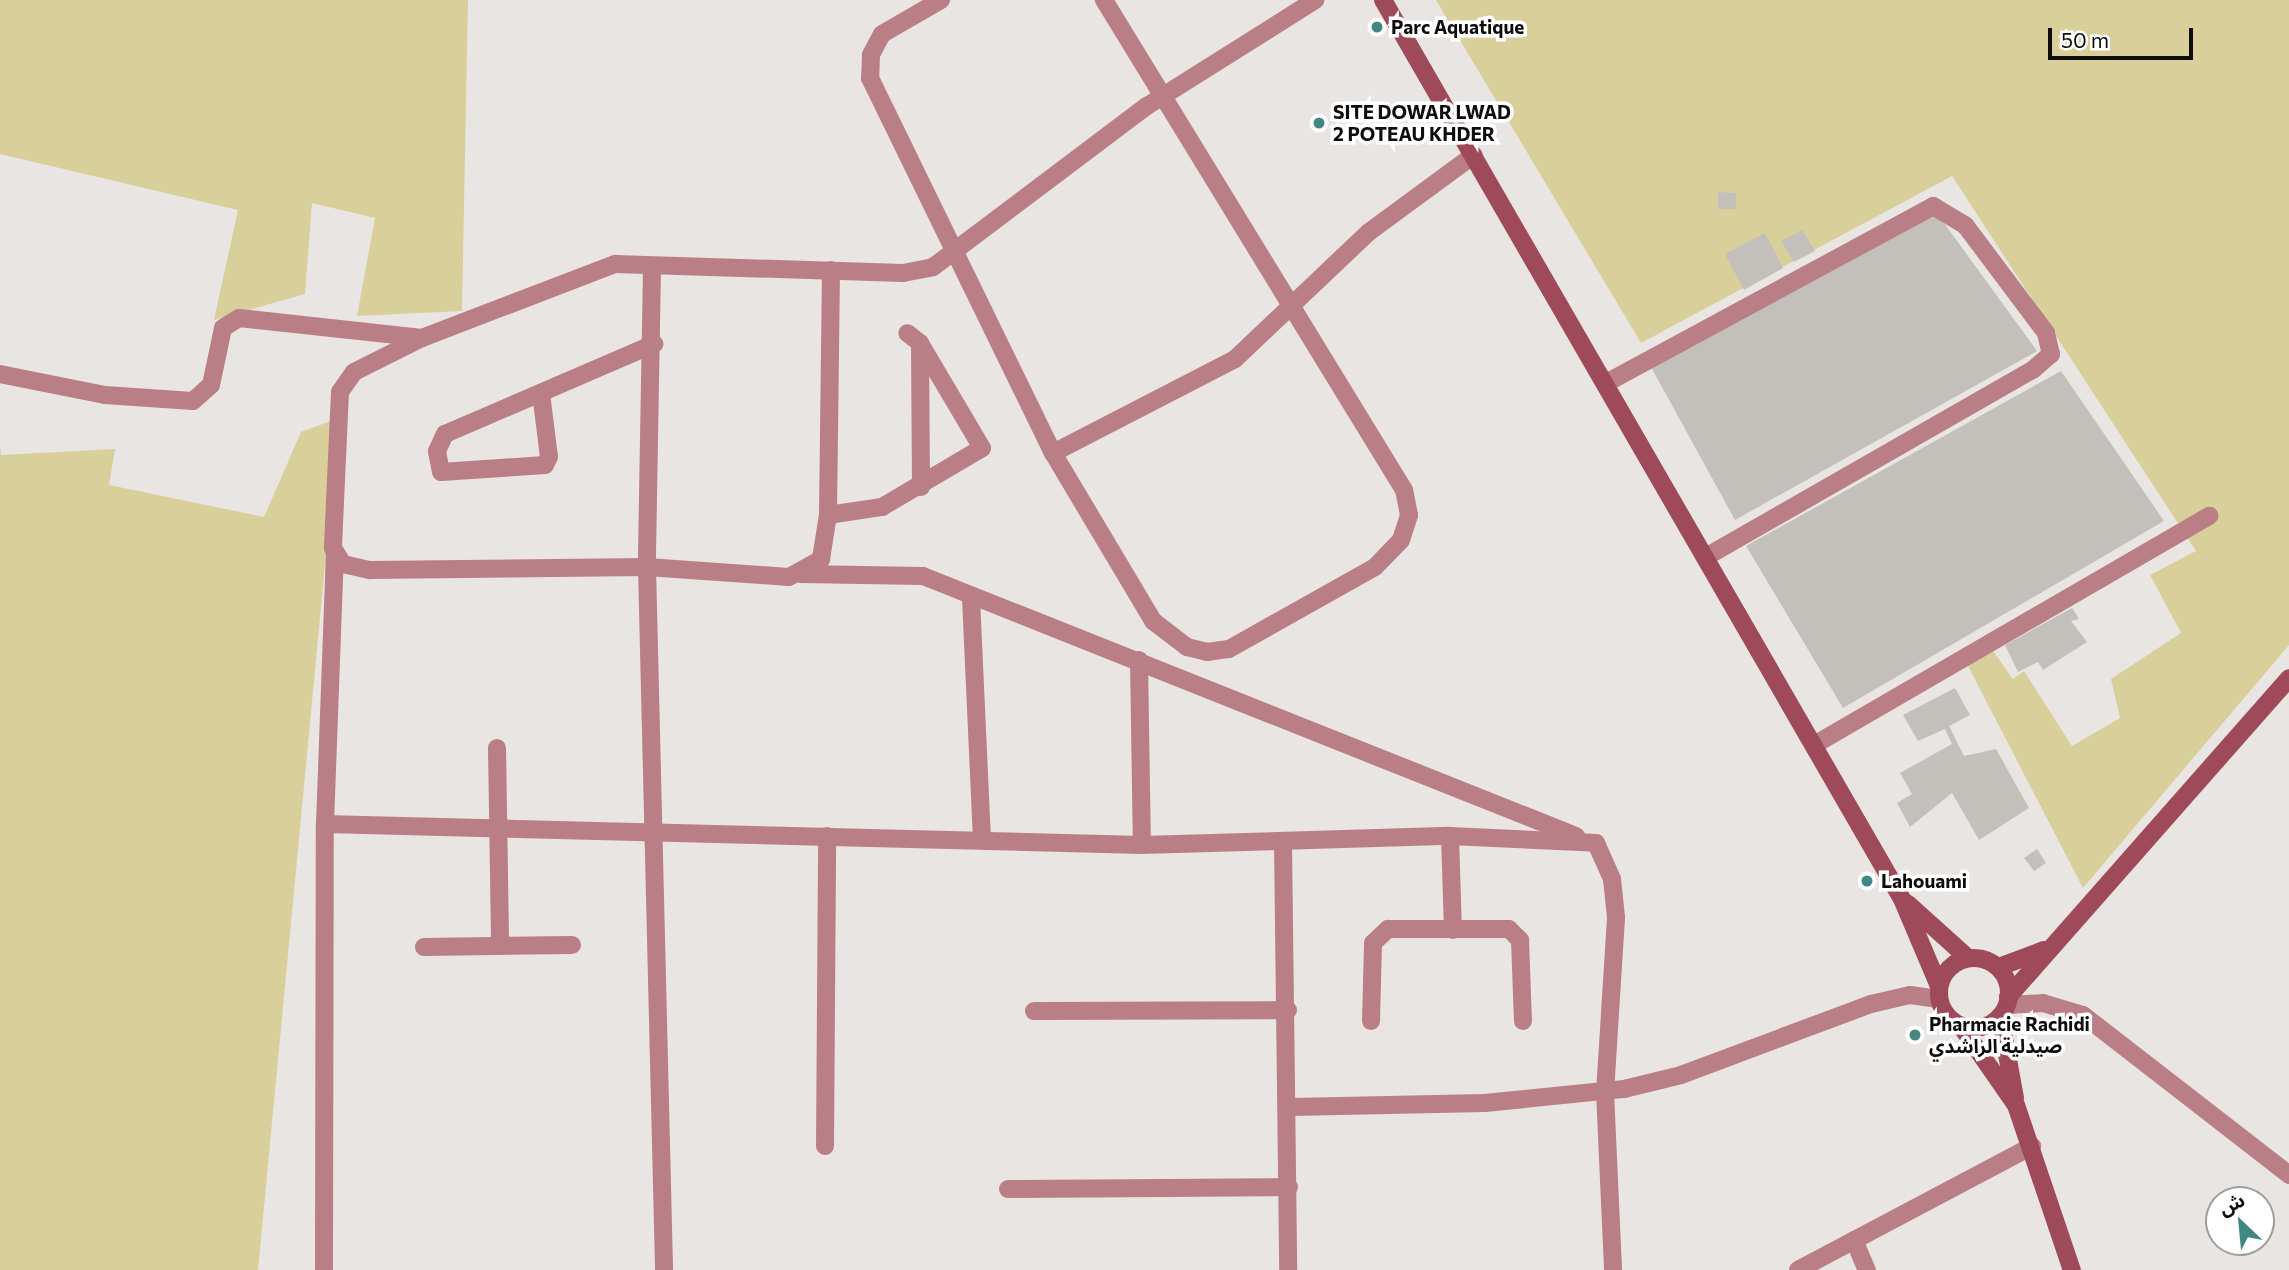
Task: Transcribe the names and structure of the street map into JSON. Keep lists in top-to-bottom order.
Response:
{
  "places": [
    "Parc Aquatique",
    "SITE DOWAR LWAD 2 POTEAU KHDER",
    "Lahouami",
    "Pharmacie Rachidi صيدلية الراشدي"
  ],
  "scale_bar": "50 m",
  "north": "top left"
}
